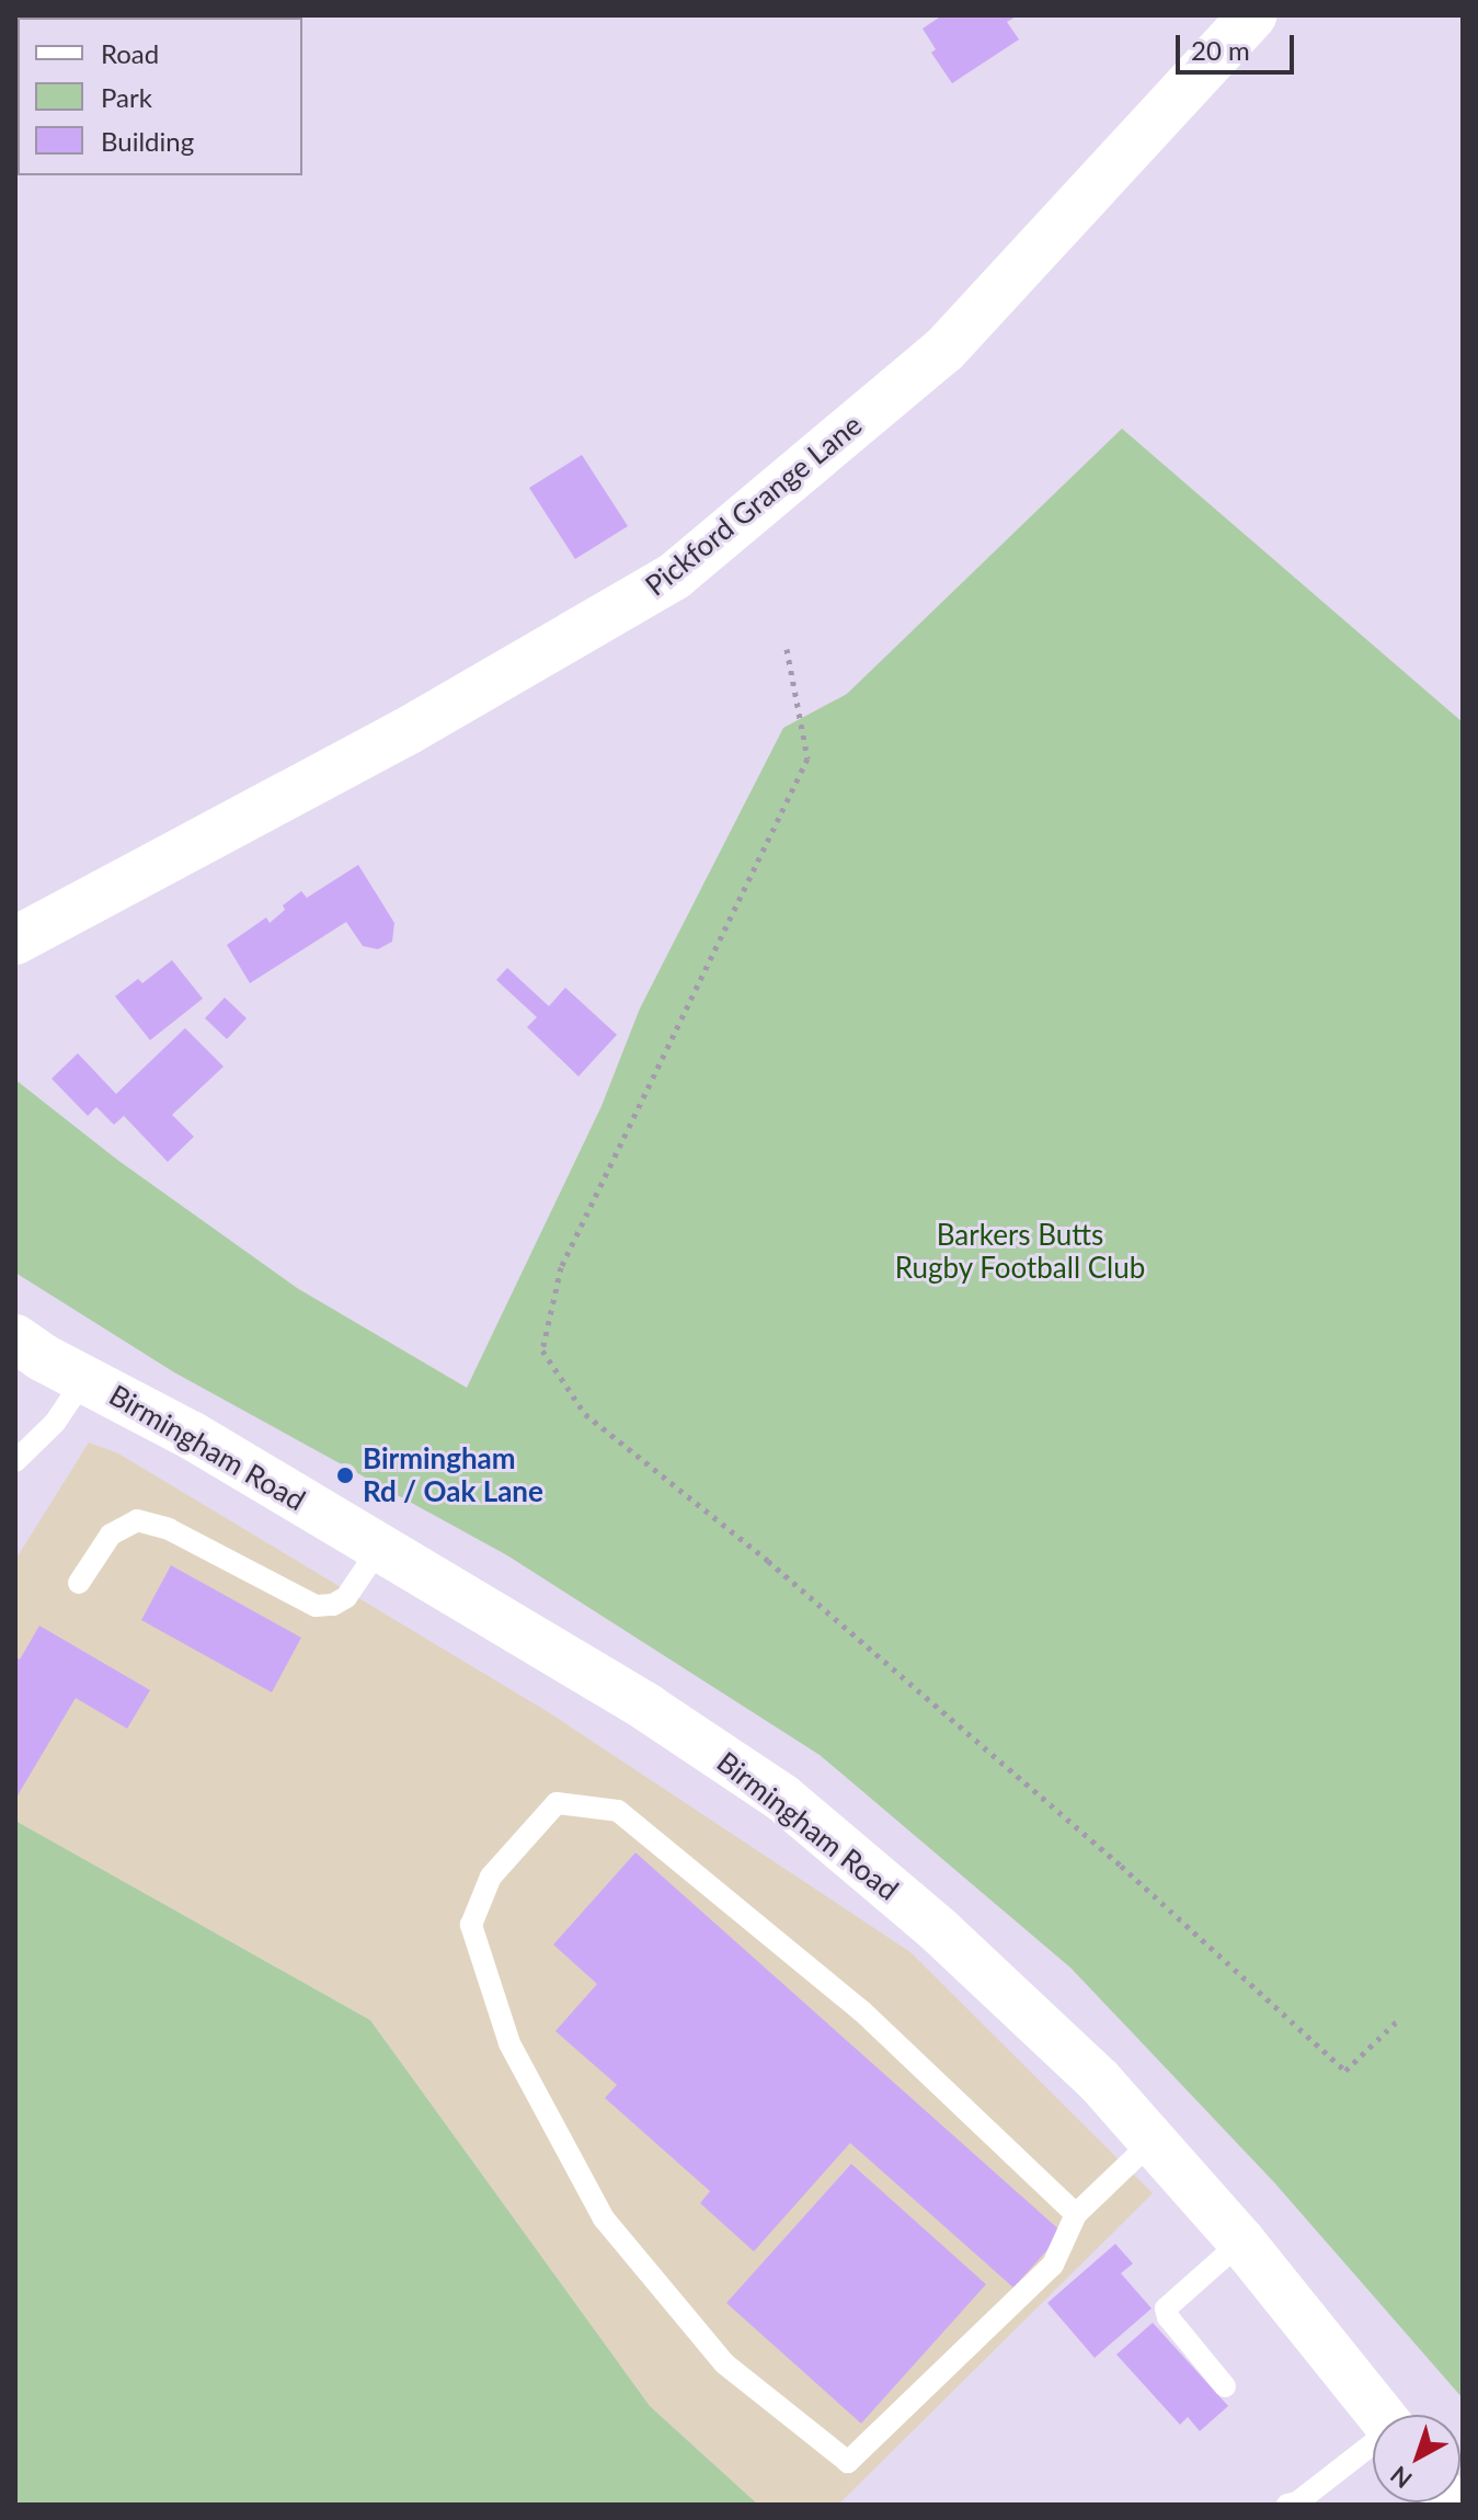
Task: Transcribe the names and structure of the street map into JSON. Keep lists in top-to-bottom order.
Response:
{
  "streets": {
    "main road": ["Pickford Grange Lane", "Birmingham Road"]
  },
  "parks": ["Barkers Butts Rugby Football Club"],
  "places": ["Birmingham Rd / Oak Lane"],
  "legend": ["Road", "Park", "Building"],
  "scale_bar": "20 m",
  "north": "bottom left"
}
